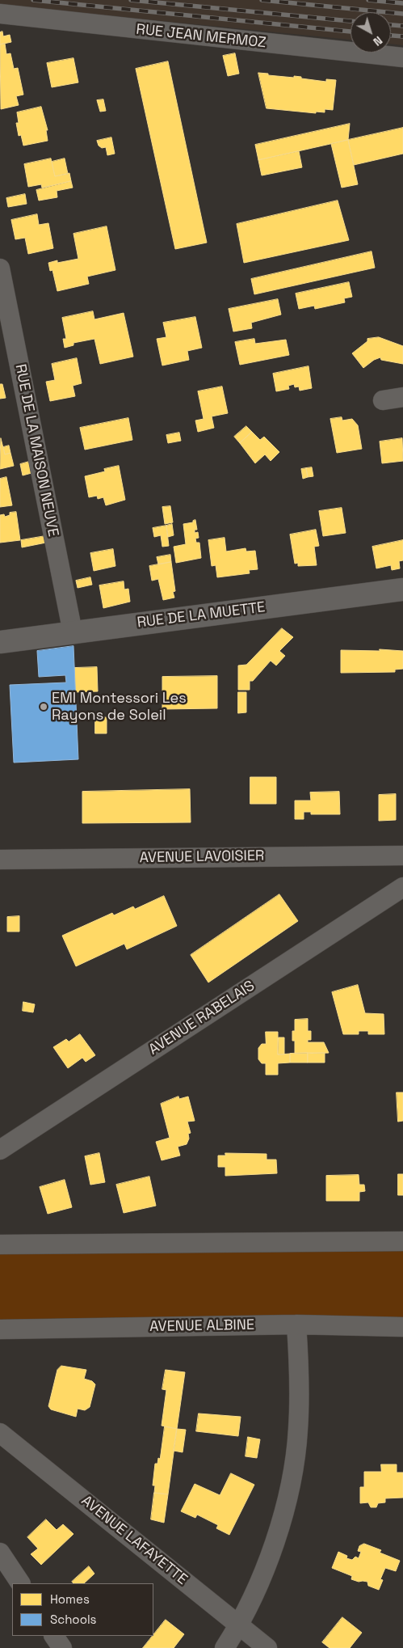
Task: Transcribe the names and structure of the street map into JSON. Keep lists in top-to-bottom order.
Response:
{
  "streets": {
    "street": [
      "RUE JEAN MERMOZ",
      "RUE DE LA MAISON NEUVE",
      "RUE DE LA MUETTE",
      "AVENUE LAVOISIER",
      "AVENUE RABELAIS",
      "AVENUE ALBINE",
      "AVENUE LAFAYETTE"
    ]
  },
  "crossings": [
    ["RUE DE LA MAISON NEUVE", "RUE DE LA MUETTE"]
  ],
  "places": ["EMI Montessori Les Rayons de Soleil"],
  "legend": ["Homes", "Schools"],
  "north": "bottom right"
}
